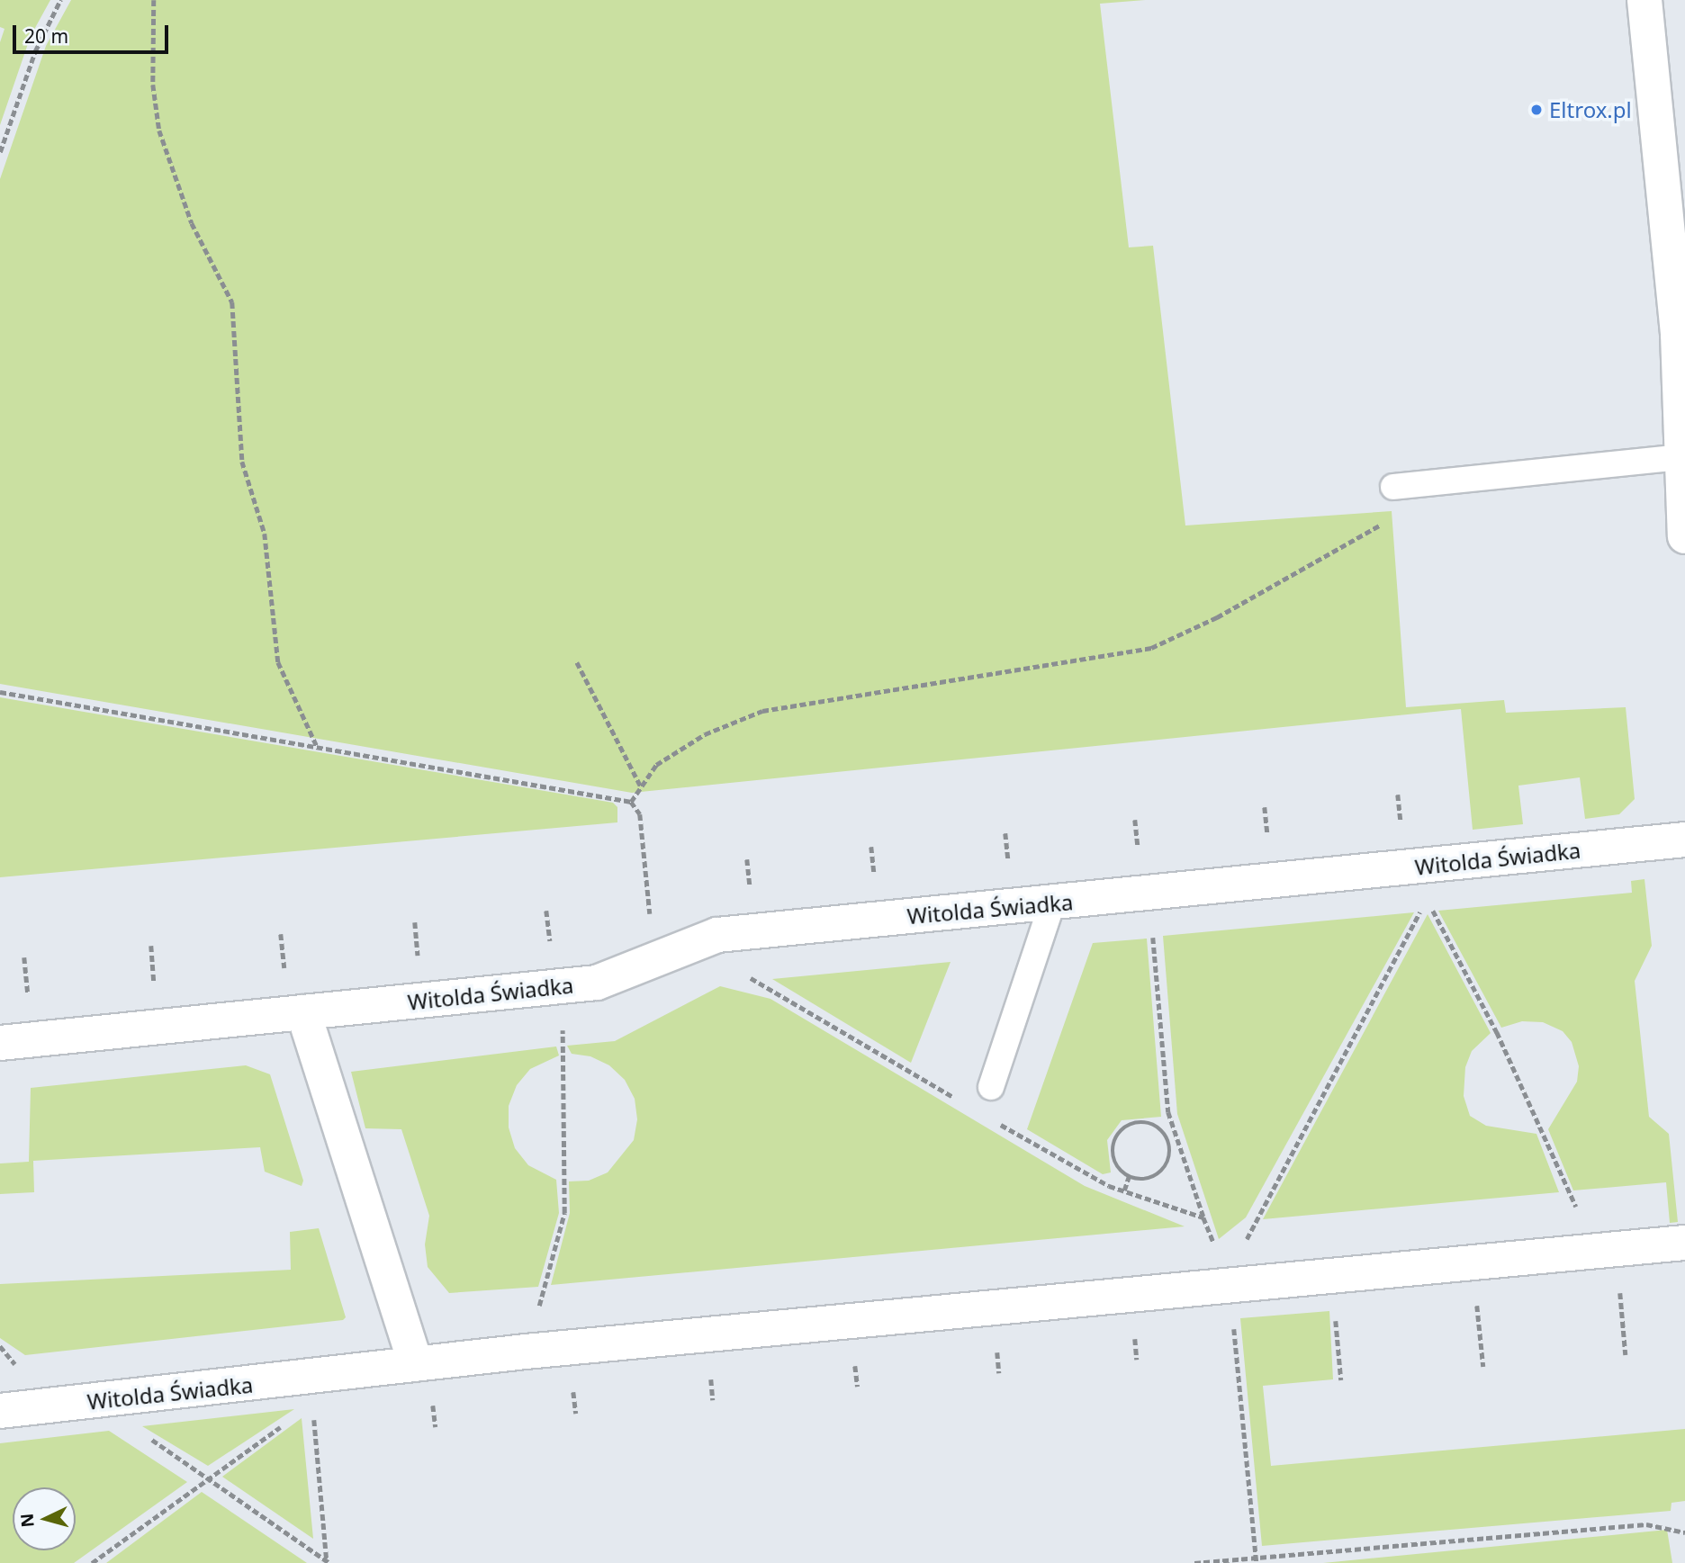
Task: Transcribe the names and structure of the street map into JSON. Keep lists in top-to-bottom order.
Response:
{
  "streets": {
    "street": ["Witolda Świadka"]
  },
  "places": ["Eltrox.pl"],
  "scale_bar": "20 m",
  "north": "left"
}
